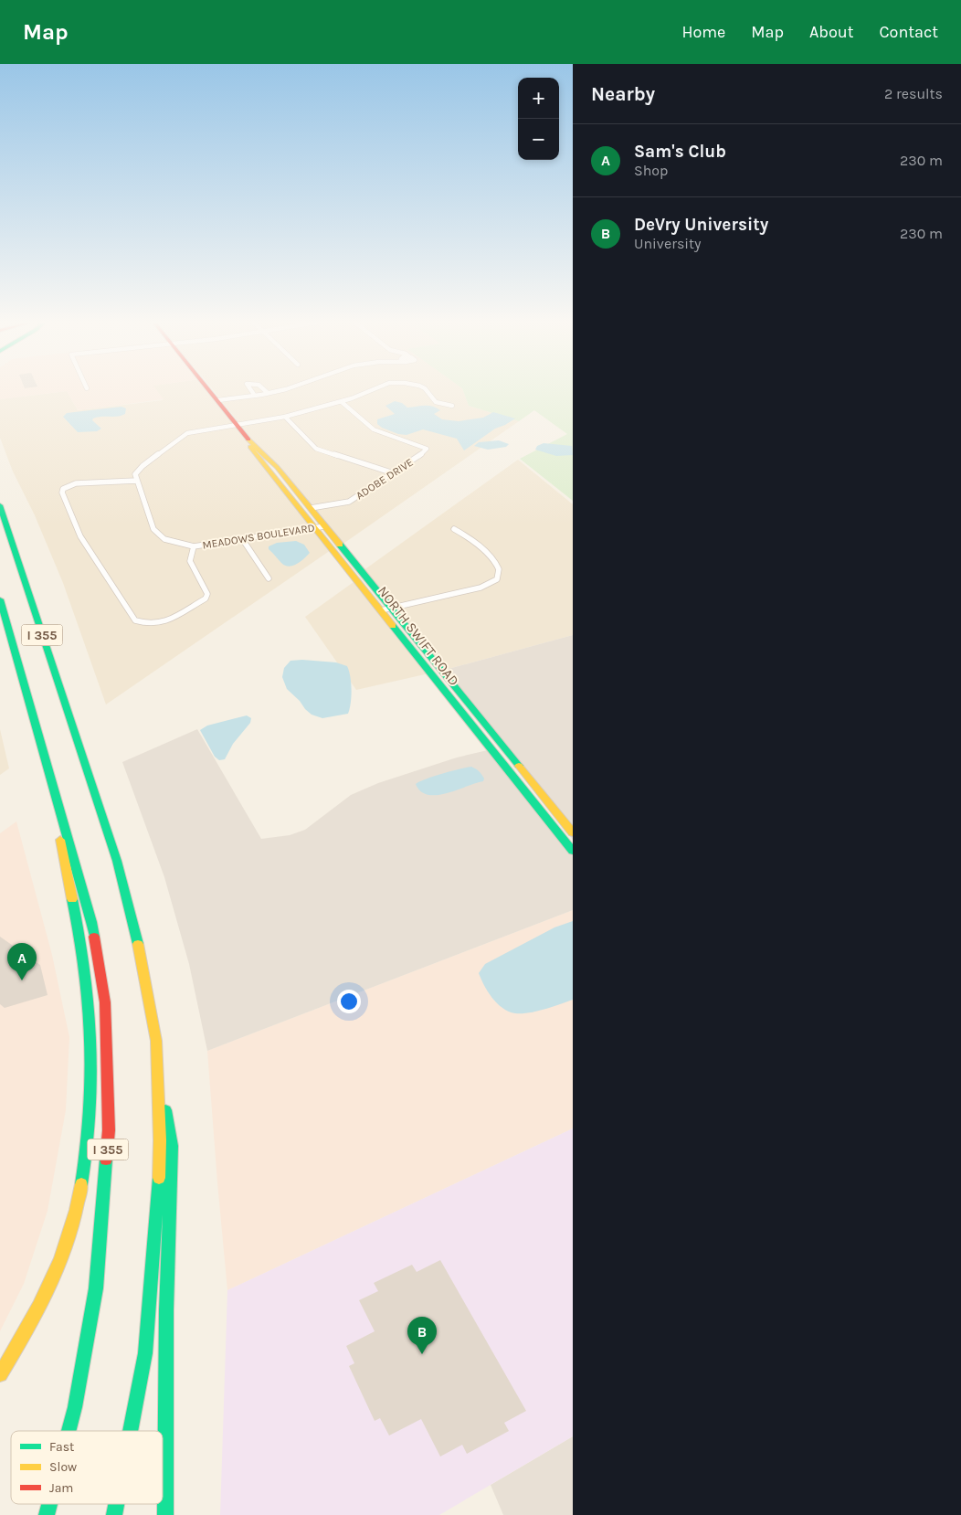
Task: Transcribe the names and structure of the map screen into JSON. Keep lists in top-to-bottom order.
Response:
{
  "streets": {
    "main road": ["I 355", "NORTH SWIFT ROAD"],
    "street": ["ADOBE DRIVE", "MEADOWS BOULEVARD"]
  },
  "crossings": [
    ["ADOBE DRIVE", "NORTH SWIFT ROAD"],
    ["MEADOWS BOULEVARD", "NORTH SWIFT ROAD"]
  ],
  "legend": ["Fast", "Slow", "Jam"],
  "page": {
    "header": "Map",
    "nav": [
      "Home",
      "Map",
      "About",
      "Contact"
    ],
    "heading": ["Nearby", "2 results"],
    "map_buttons": ["+", "−"],
    "list": [
      {
        "mark": "A",
        "name": "Sam's Club",
        "note": "Shop",
        "value": "230 m"
      },
      {
        "mark": "B",
        "name": "DeVry University",
        "note": "University",
        "value": "230 m"
      }
    ],
    "pins": ["A", "B"]
  }
}
